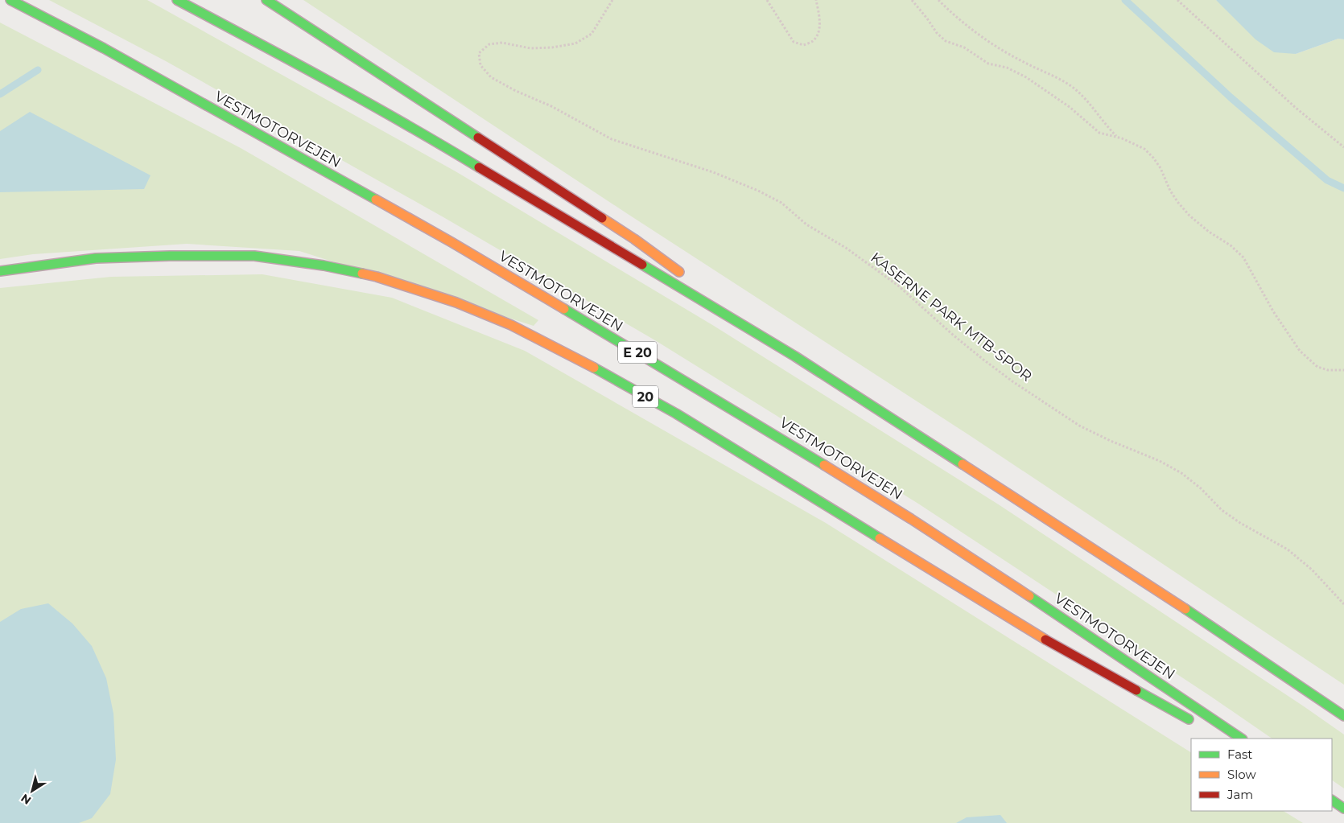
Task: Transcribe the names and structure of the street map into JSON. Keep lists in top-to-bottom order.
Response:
{
  "streets": {
    "highway": ["VESTMOTORVEJEN", "E 20", "20"],
    "path": ["KASERNE PARK MTB-SPOR"]
  },
  "legend": ["Fast", "Slow", "Jam"],
  "north": "bottom left"
}
